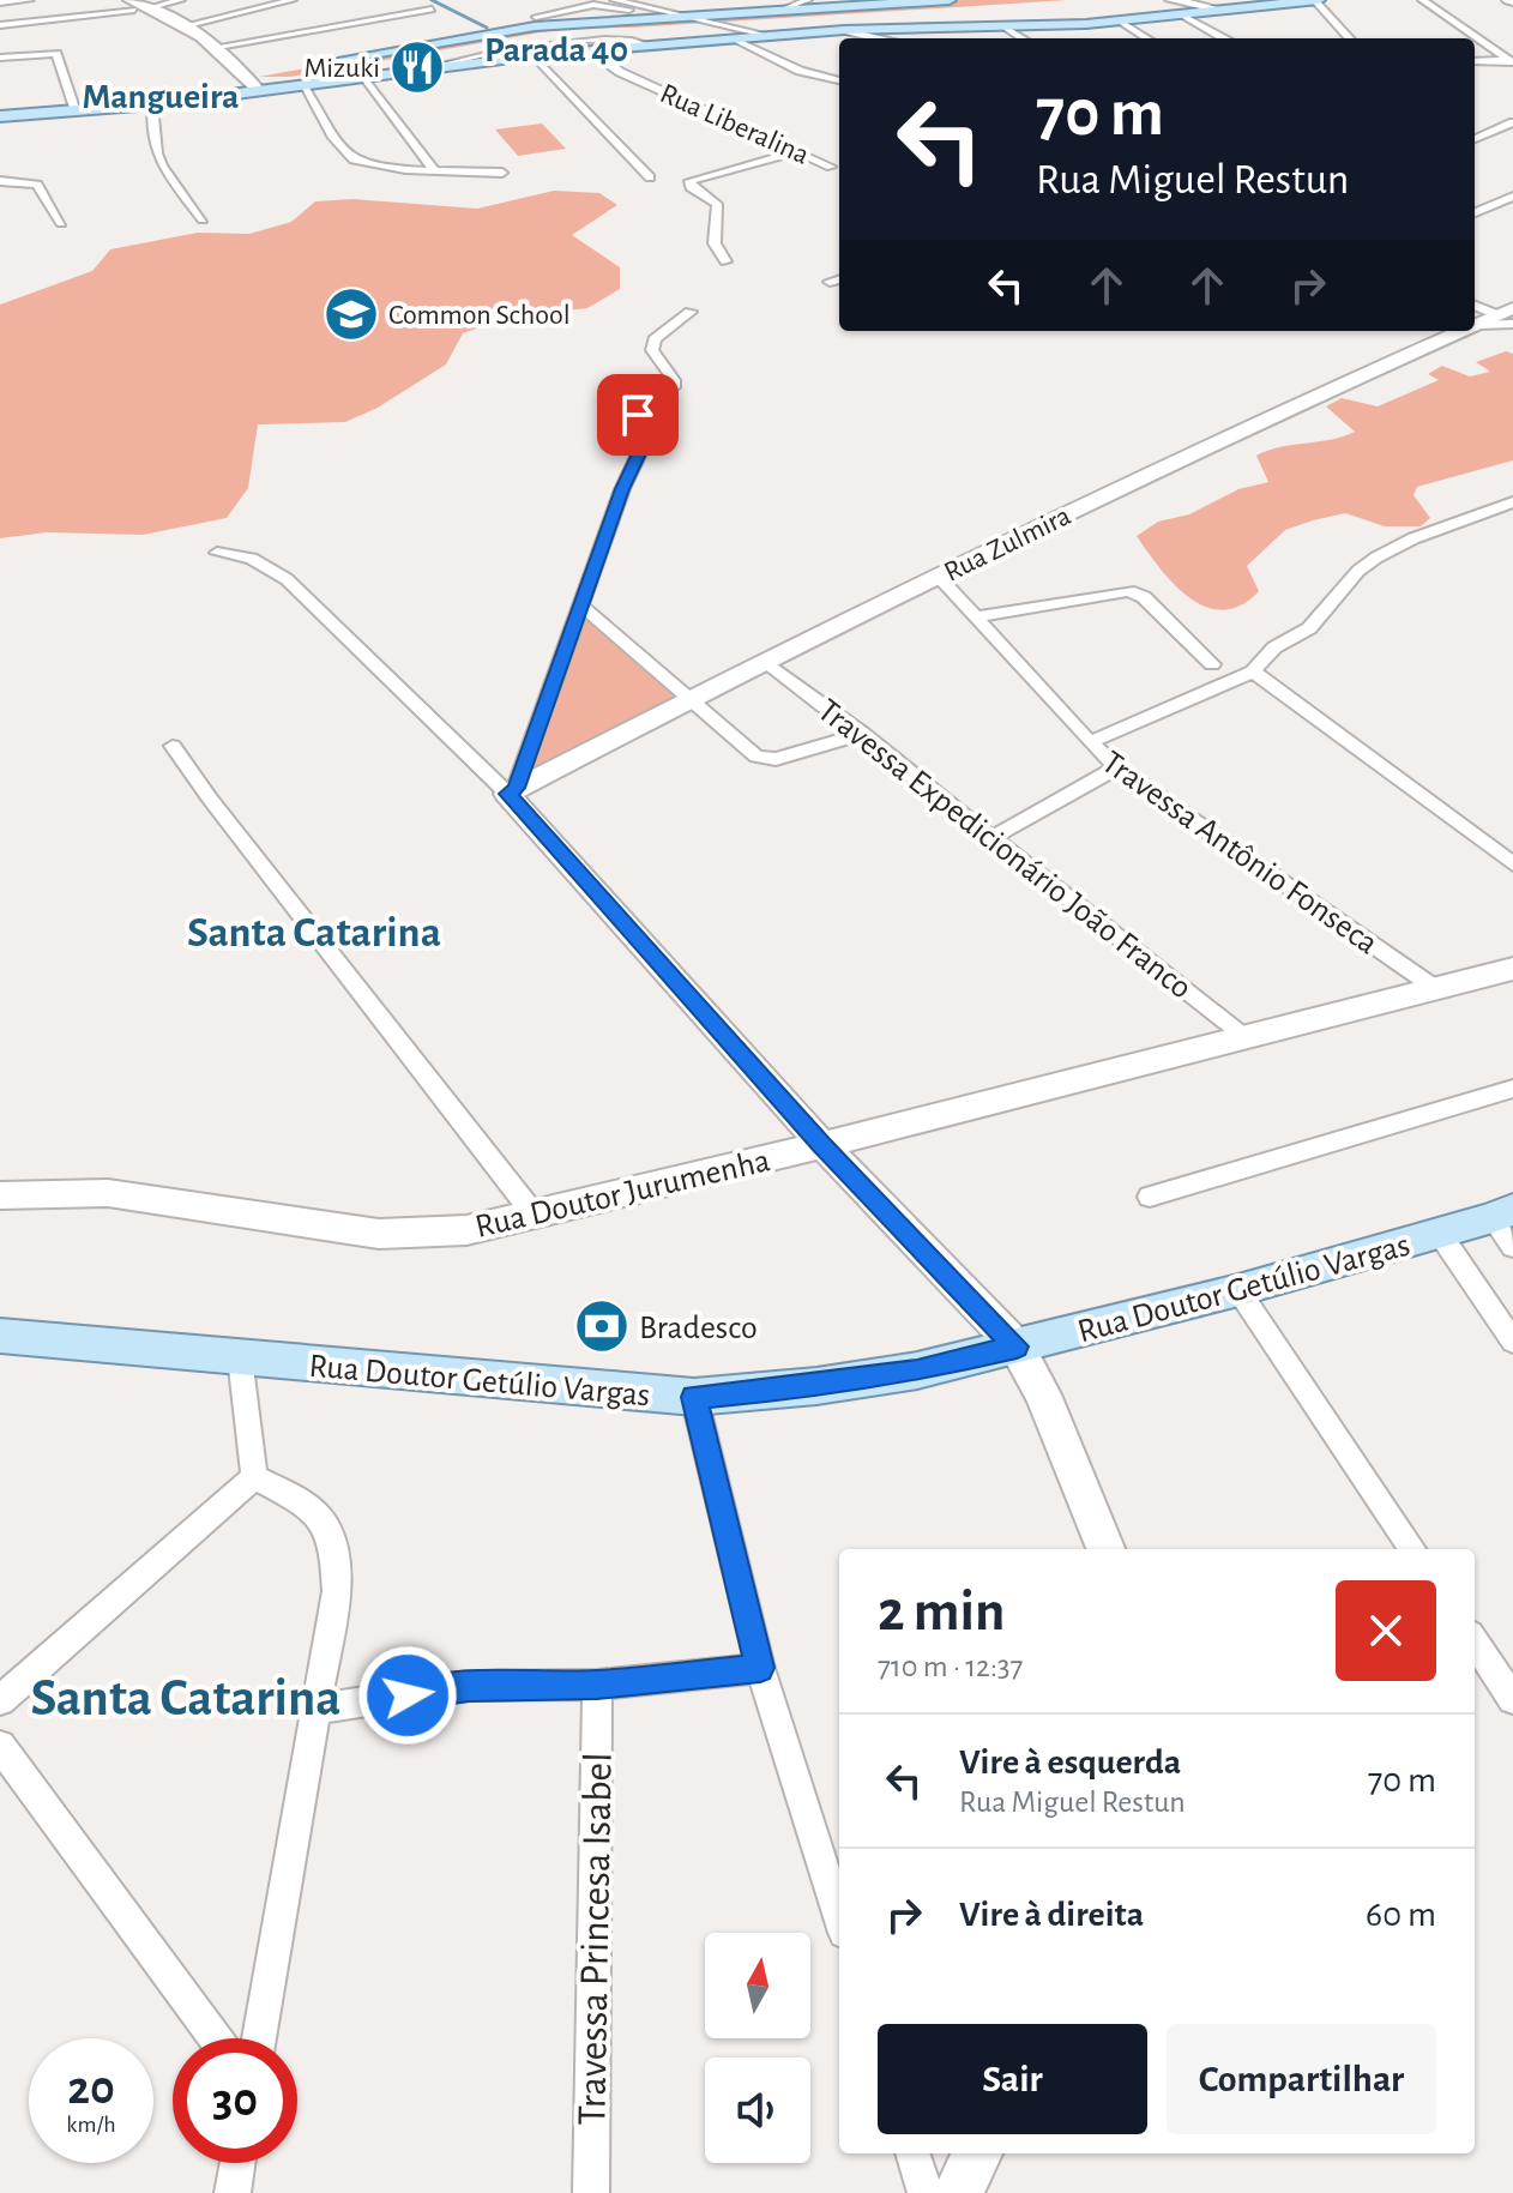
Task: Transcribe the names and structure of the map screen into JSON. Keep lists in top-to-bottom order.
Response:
{
  "streets": {
    "main road": ["Rua Doutor Getúlio Vargas"],
    "street": [
      "Rua Liberalina",
      "Rua Zulmira",
      "Travessa Expedicionário João Franco",
      "Travessa Antônio Fonseca",
      "Rua Doutor Jurumenha",
      "Travessa Princesa Isabel"
    ]
  },
  "crossings": [
    ["Rua Zulmira", "Travessa Expedicionário João Franco"],
    ["Rua Zulmira", "Travessa Antônio Fonseca"],
    ["Travessa Expedicionário João Franco", "Rua Doutor Jurumenha"],
    ["Travessa Antônio Fonseca", "Rua Doutor Jurumenha"]
  ],
  "districts": [
    "Parada 40",
    "Mangueira",
    "Santa Catarina",
    "Santa Catarina"
  ],
  "places": {
    "restaurant": ["Mizuki"],
    "school or university": ["Common School"],
    "bank": ["Bradesco"]
  },
  "north": "top",
  "page": {
    "turn": ["70 m", "Rua Miguel Restun"],
    "heading": ["2 min", "710 m · 12:37"],
    "list": [
      {
        "name": "Vire à esquerda",
        "note": "Rua Miguel Restun",
        "value": "70 m"
      },
      {
        "name": "Vire à direita",
        "value": "60 m"
      }
    ],
    "buttons": ["Sair", "Compartilhar"],
    "speed": "20 km/h",
    "limit": "30"
  }
}
